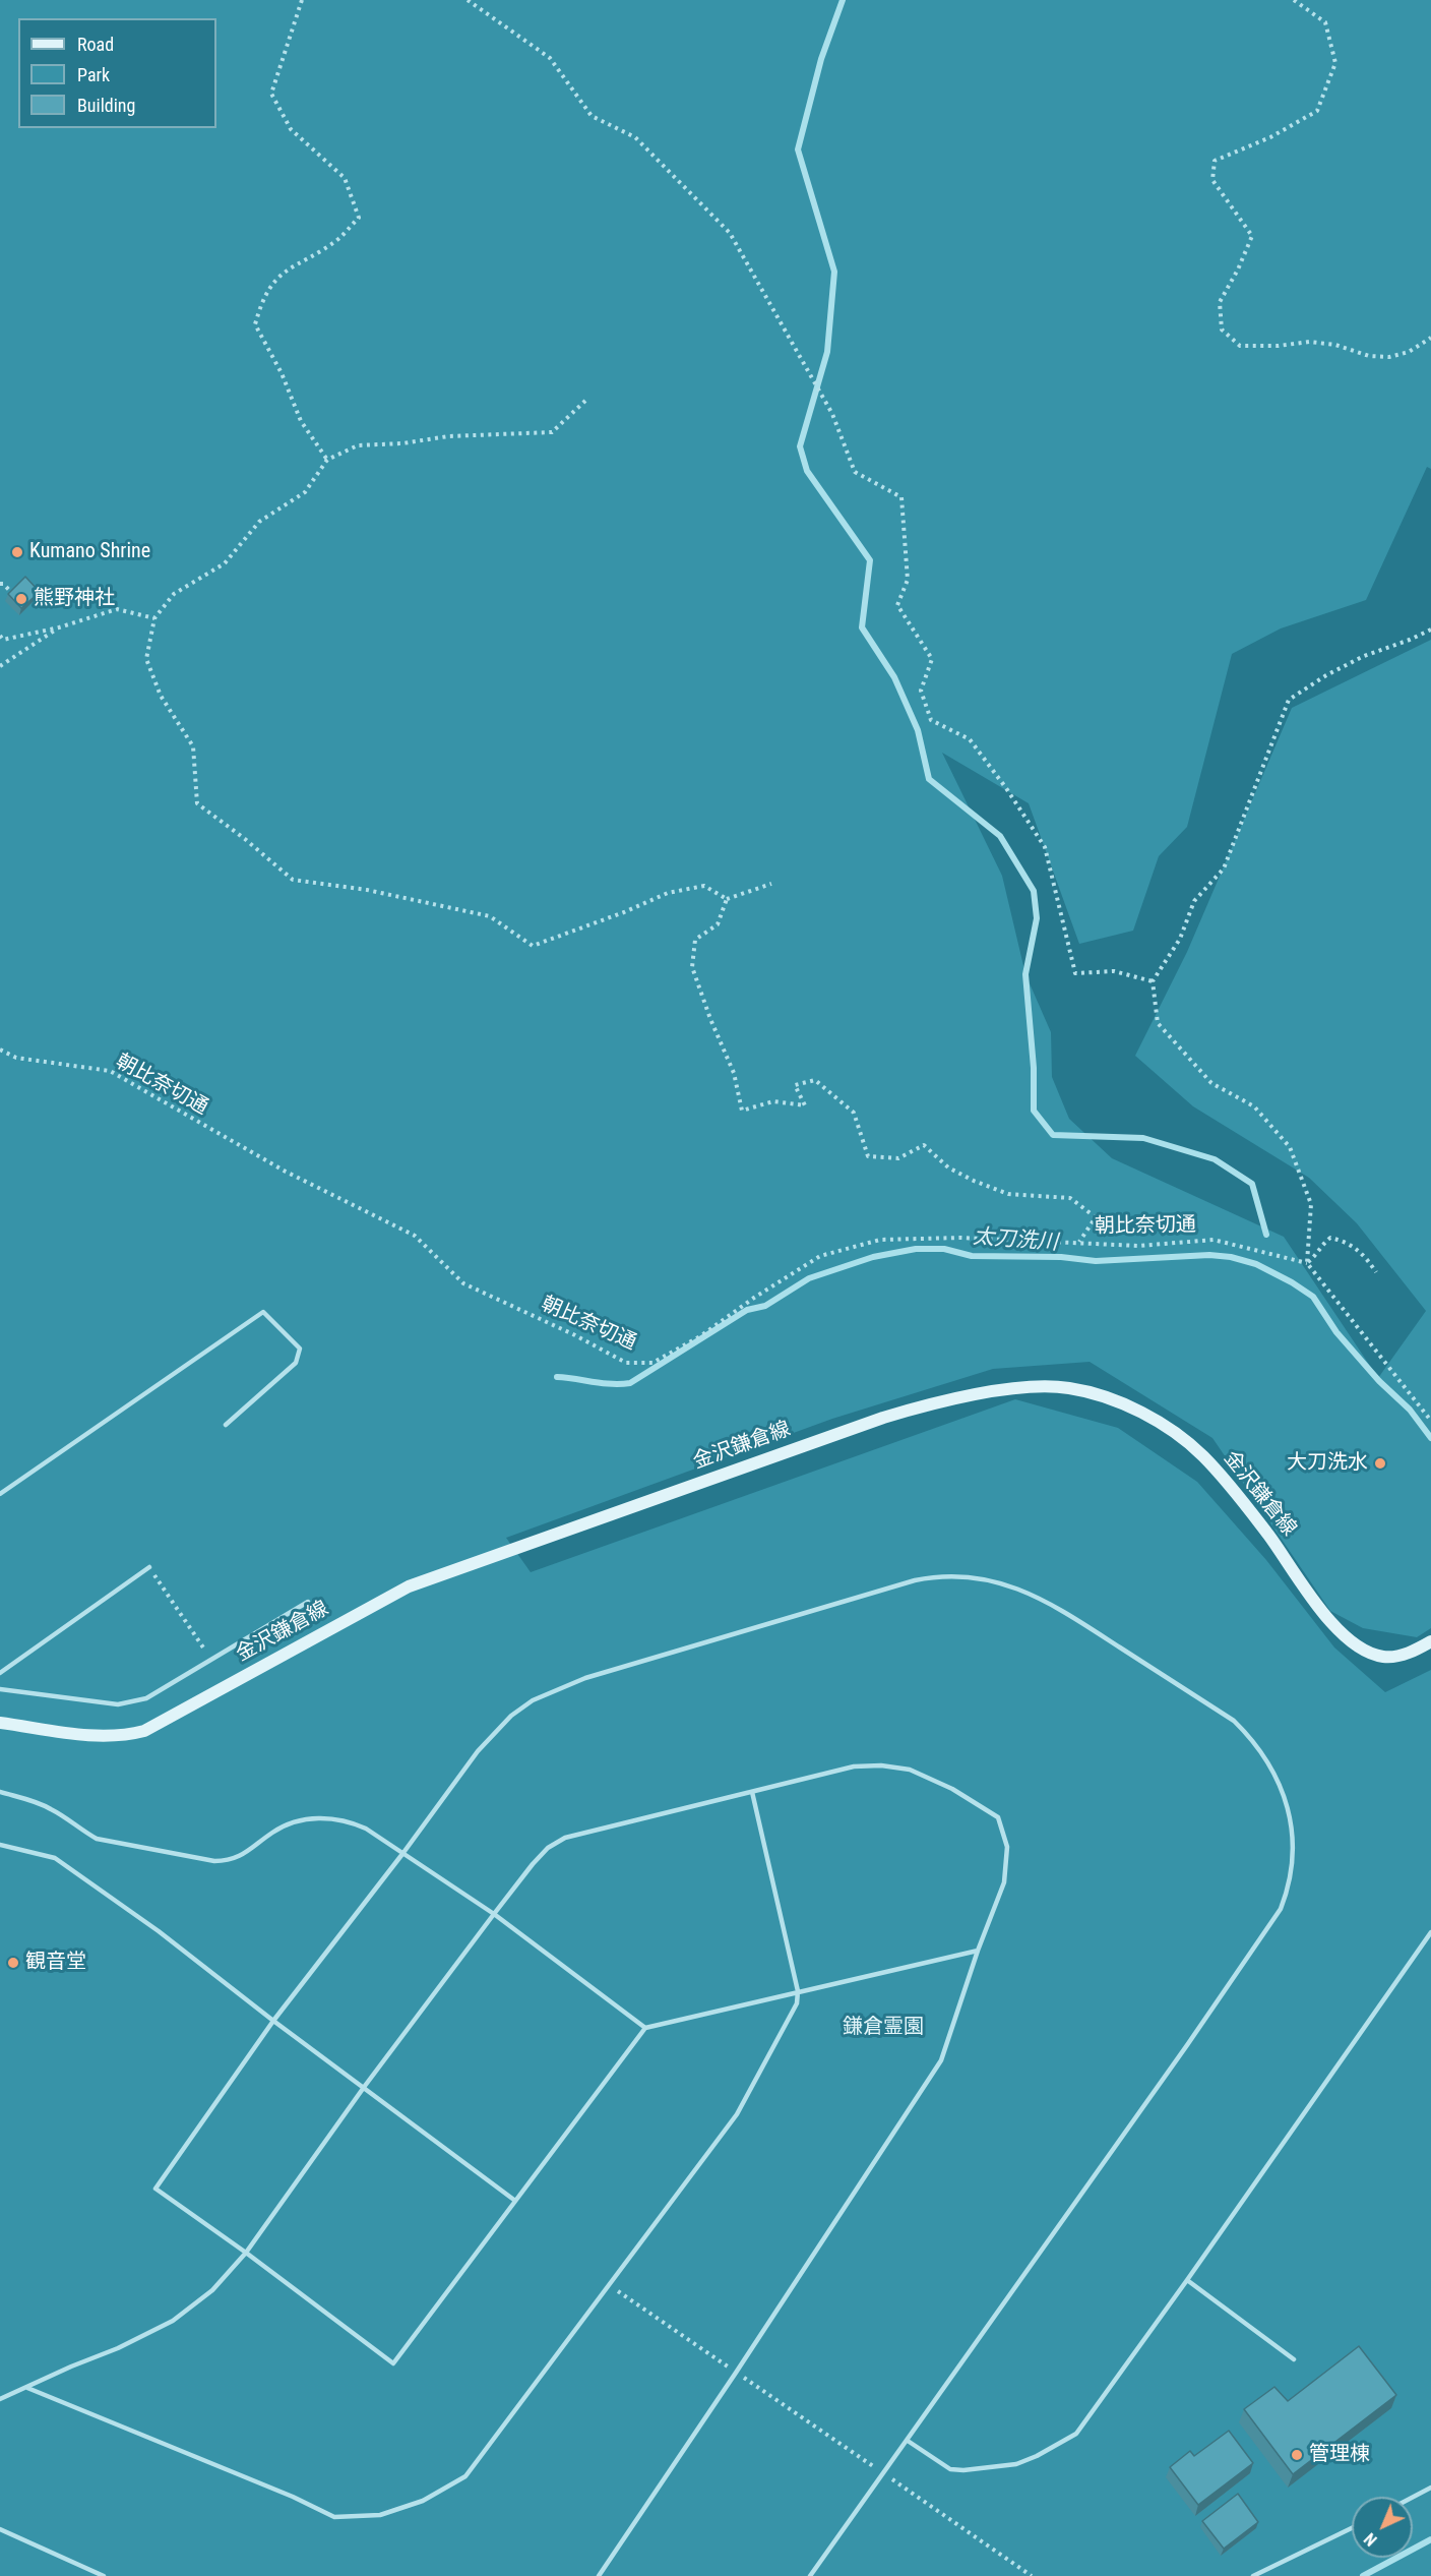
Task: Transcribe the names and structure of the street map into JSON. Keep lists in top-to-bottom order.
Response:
{
  "streets": {
    "main road": ["金沢鎌倉線"],
    "path": ["朝比奈切通"]
  },
  "water": ["太刀洗川"],
  "parks": ["鎌倉霊園"],
  "places": [
    "Kumano Shrine",
    "熊野神社",
    "大刀洗水",
    "観音堂",
    "管理棟"
  ],
  "legend": ["Road", "Park", "Building"],
  "north": "bottom left"
}
